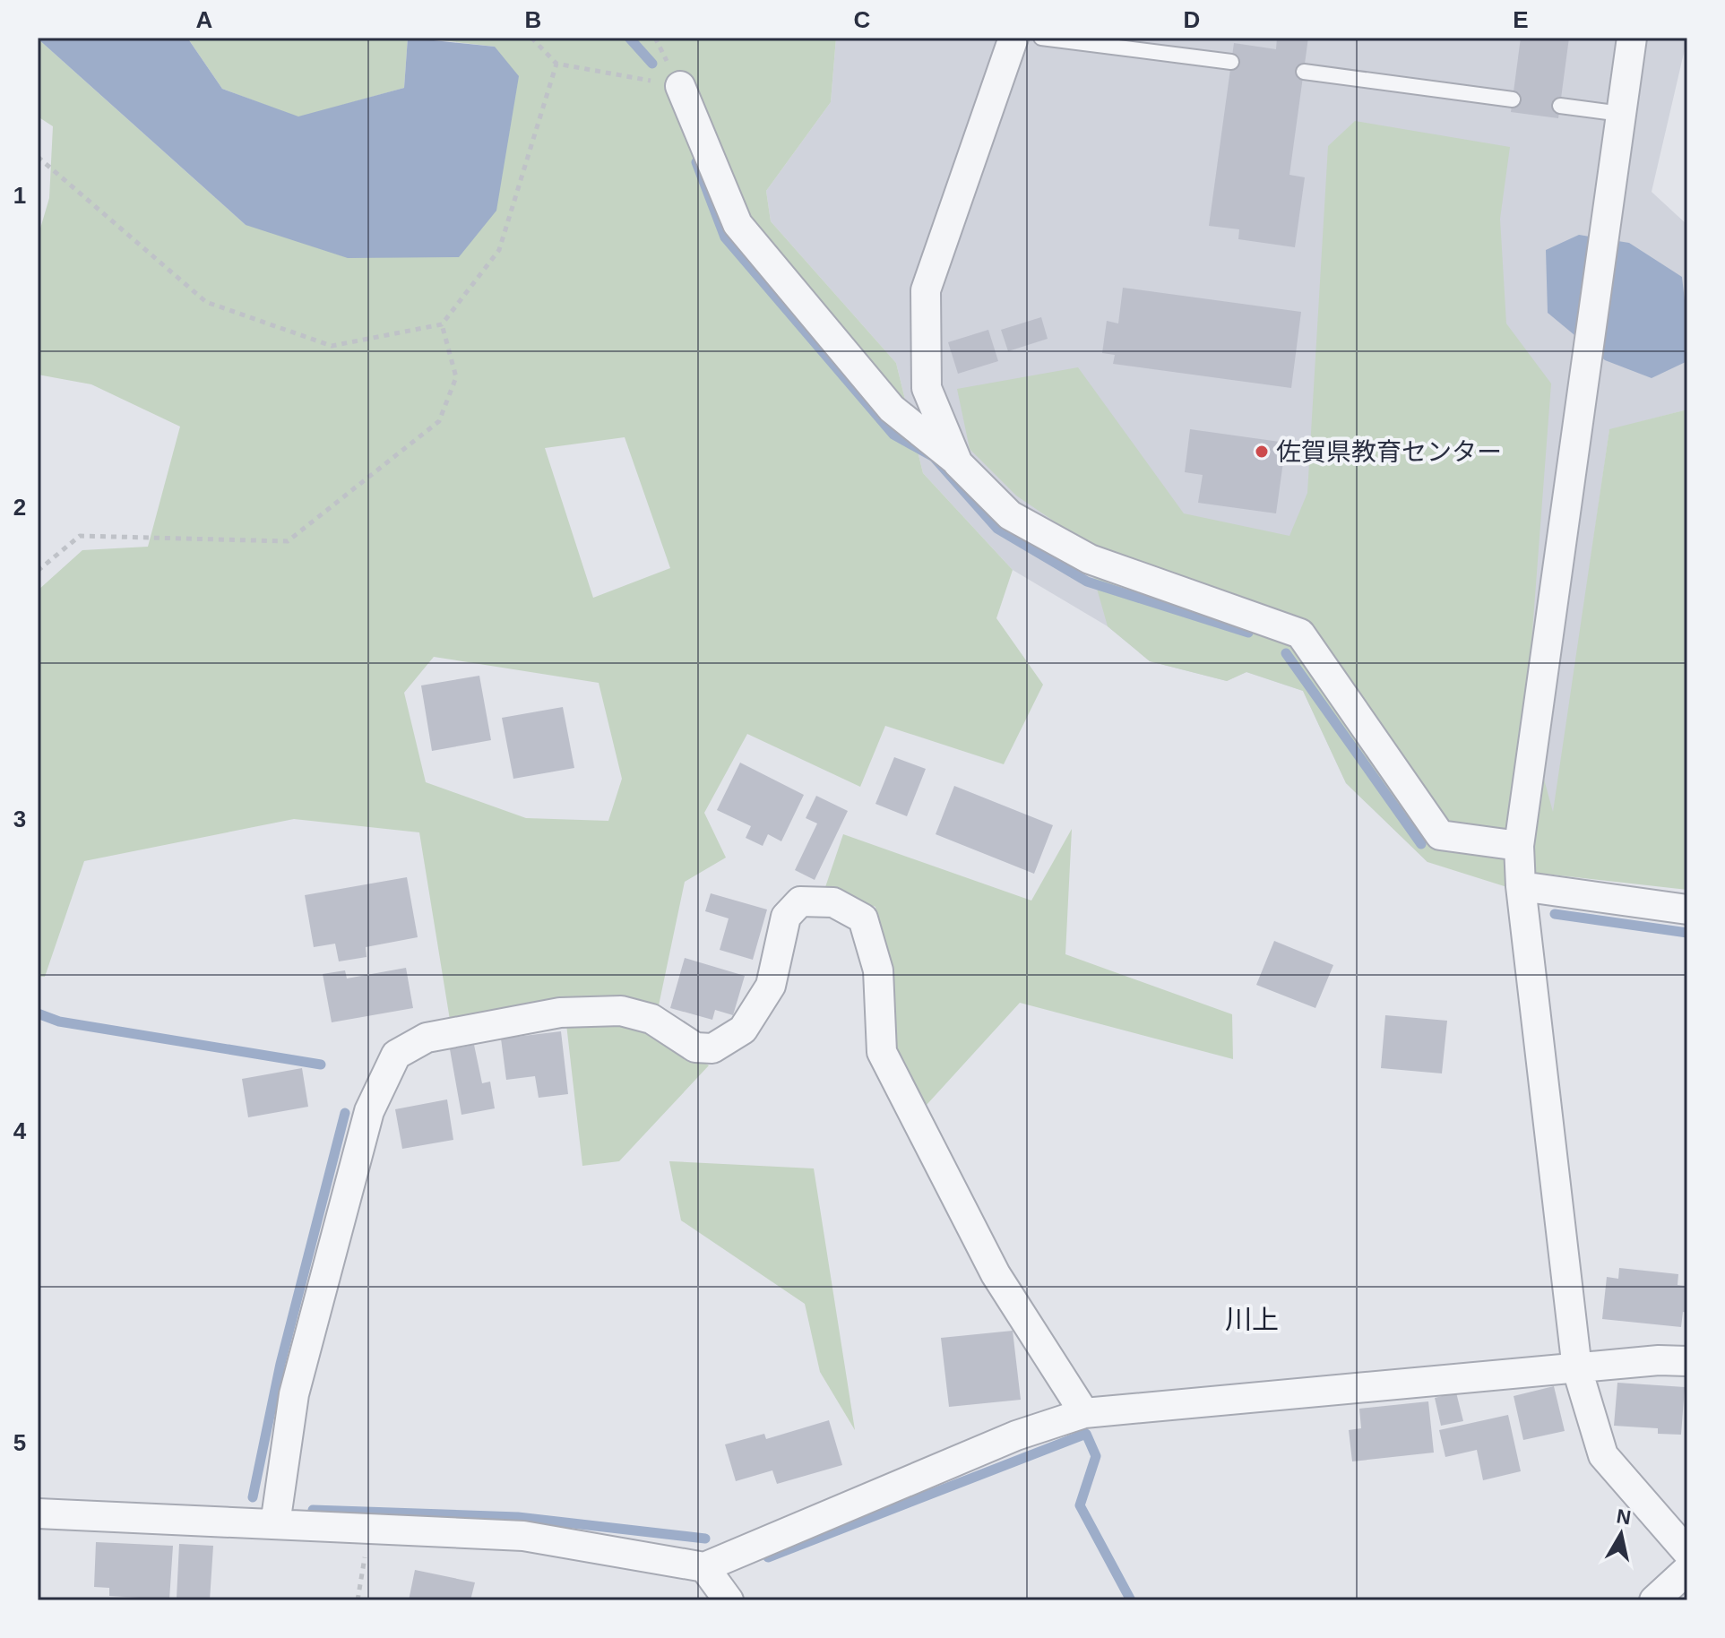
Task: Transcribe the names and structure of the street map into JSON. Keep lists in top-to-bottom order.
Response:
{
  "districts": ["川上"],
  "places": ["佐賀県教育センター"],
  "north": "top",
  "grid": {
    "columns": [
      "A",
      "B",
      "C",
      "D",
      "E"
    ],
    "rows": [
      "1",
      "2",
      "3",
      "4",
      "5"
    ]
  }
}
